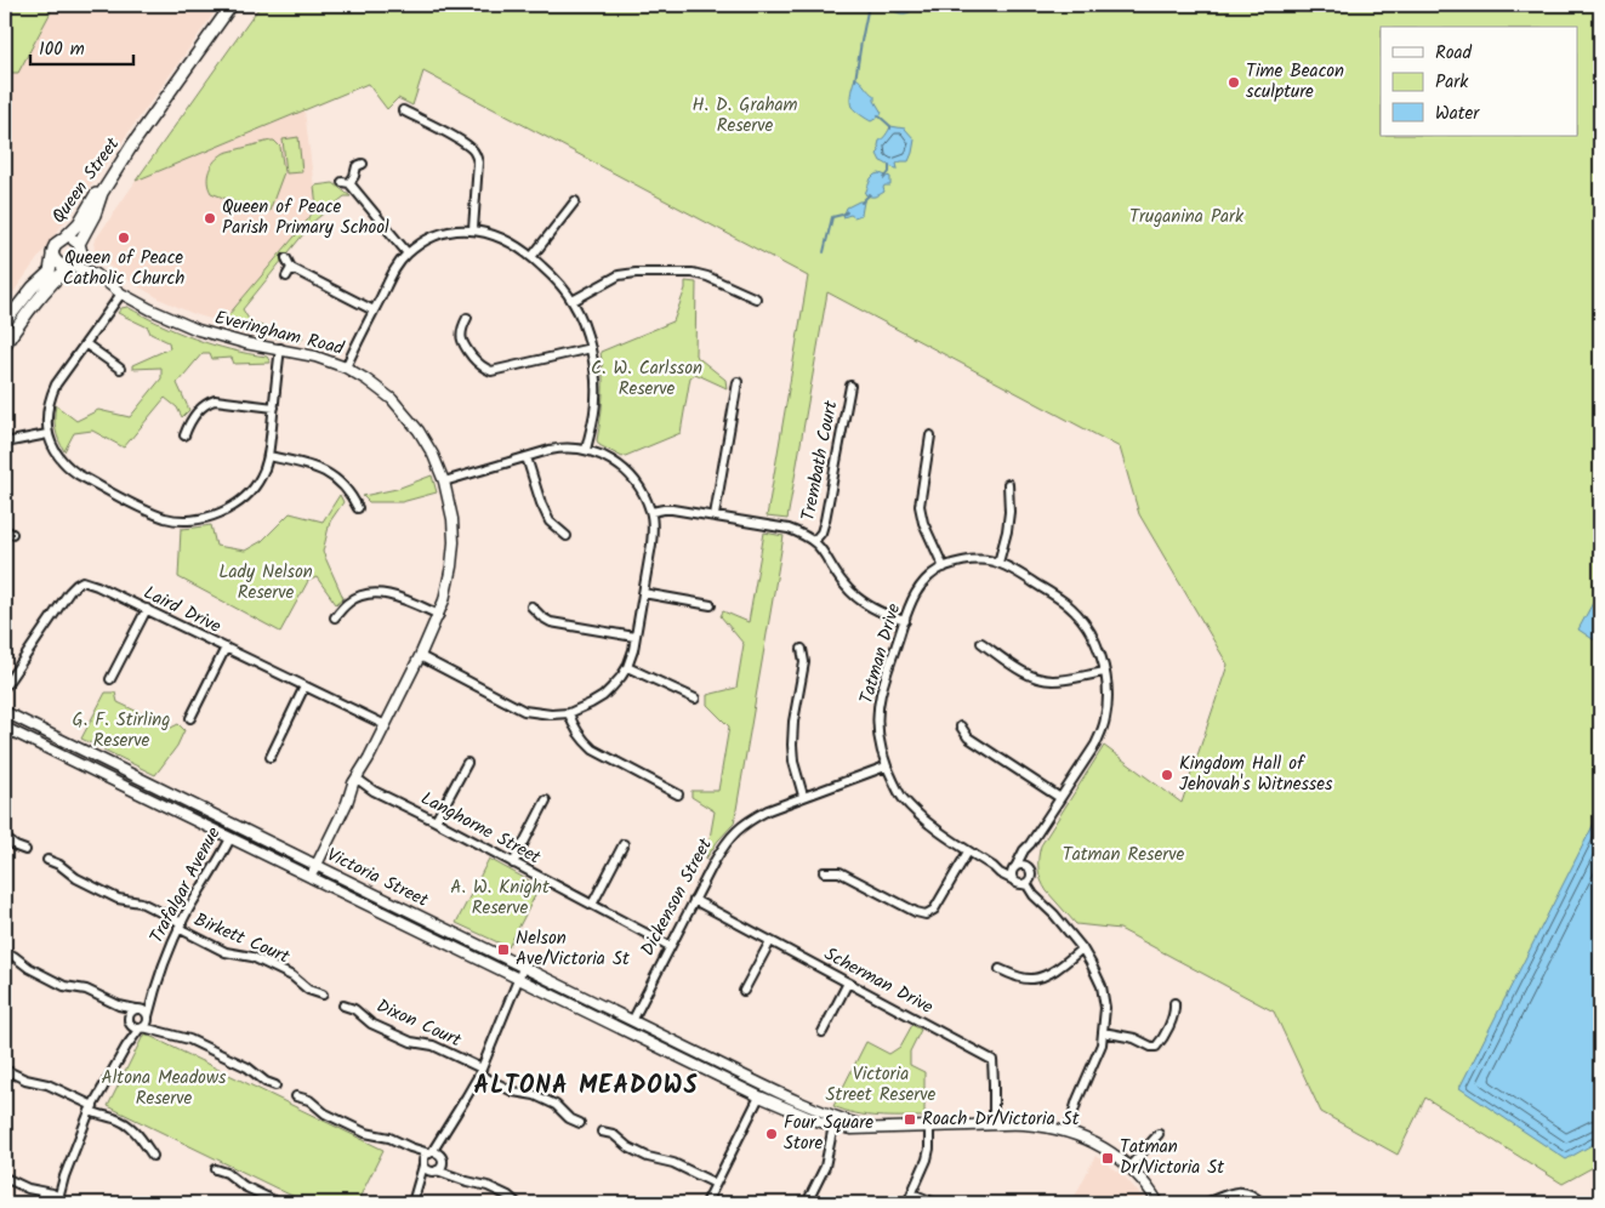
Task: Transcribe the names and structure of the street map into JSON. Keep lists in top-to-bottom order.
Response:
{
  "streets": {
    "main road": ["Queen Street"],
    "street": [
      "Everingham Road",
      "Trembath Court",
      "Laird Drive",
      "Tatman Drive",
      "Langhorne Street",
      "Victoria Street",
      "Trafalgar Avenue",
      "Dickenson Street",
      "Birkett Court",
      "Scherman Drive",
      "Dixon Court"
    ]
  },
  "crossings": [
    ["Queen Street", "Everingham Road"],
    ["Everingham Road", "Laird Drive"],
    ["Everingham Road", "Langhorne Street"],
    ["Everingham Road", "Victoria Street"],
    ["Tatman Drive", "Dickenson Street"],
    ["Langhorne Street", "Dickenson Street"],
    ["Victoria Street", "Trafalgar Avenue"],
    ["Victoria Street", "Dickenson Street"],
    ["Victoria Street", "Scherman Drive"],
    ["Trafalgar Avenue", "Birkett Court"],
    ["Dickenson Street", "Scherman Drive"]
  ],
  "districts": ["ALTONA MEADOWS"],
  "parks": [
    "H. D. Graham Reserve",
    "Truganina Park",
    "C. W. Carlsson Reserve",
    "Lady Nelson Reserve",
    "G. F. Stirling Reserve",
    "Tatman Reserve",
    "A. W. Knight Reserve",
    "Victoria Street Reserve",
    "Altona Meadows Reserve"
  ],
  "places": {
    "other": [
      "Time Beacon sculpture",
      "Queen of Peace Parish Primary School",
      "Queen of Peace Catholic Church",
      "Kingdom Hall of Jehovah's Witnesses",
      "Four Square Store"
    ],
    "transit": ["Nelson Ave/Victoria St", "Roach Dr/Victoria St", "Tatman Dr/Victoria St"]
  },
  "legend": ["Road", "Park", "Water"],
  "scale_bar": "100 m"
}
